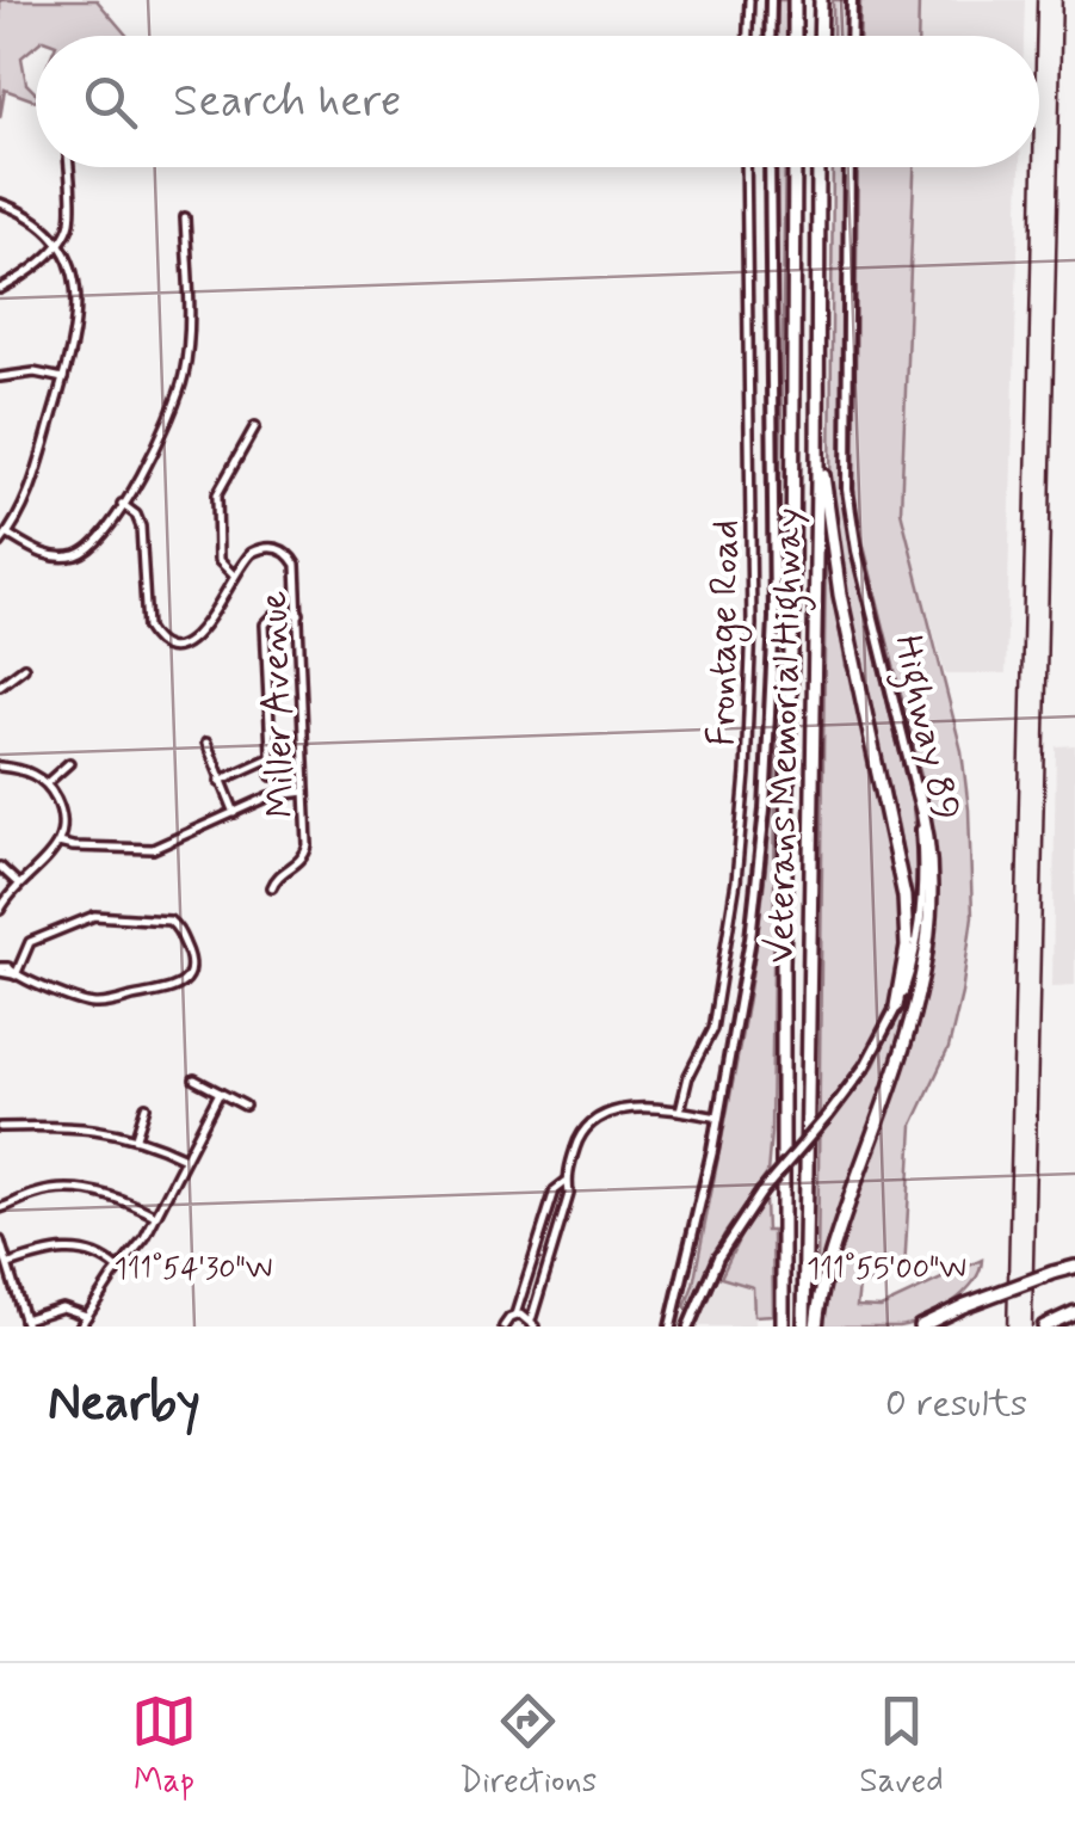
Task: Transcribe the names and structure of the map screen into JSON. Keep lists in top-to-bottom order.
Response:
{
  "streets": {
    "highway": ["Veterans Memorial Highway"],
    "main road": ["Highway 89"],
    "street": ["Frontage Road", "Miller Avenue"]
  },
  "page": {
    "search": "Search here",
    "heading": ["Nearby", "0 results"],
    "nav": ["Map", "Directions", "Saved"]
  },
  "coordinates": ["111°54'30\"W", "111°55'00\"W"]
}
